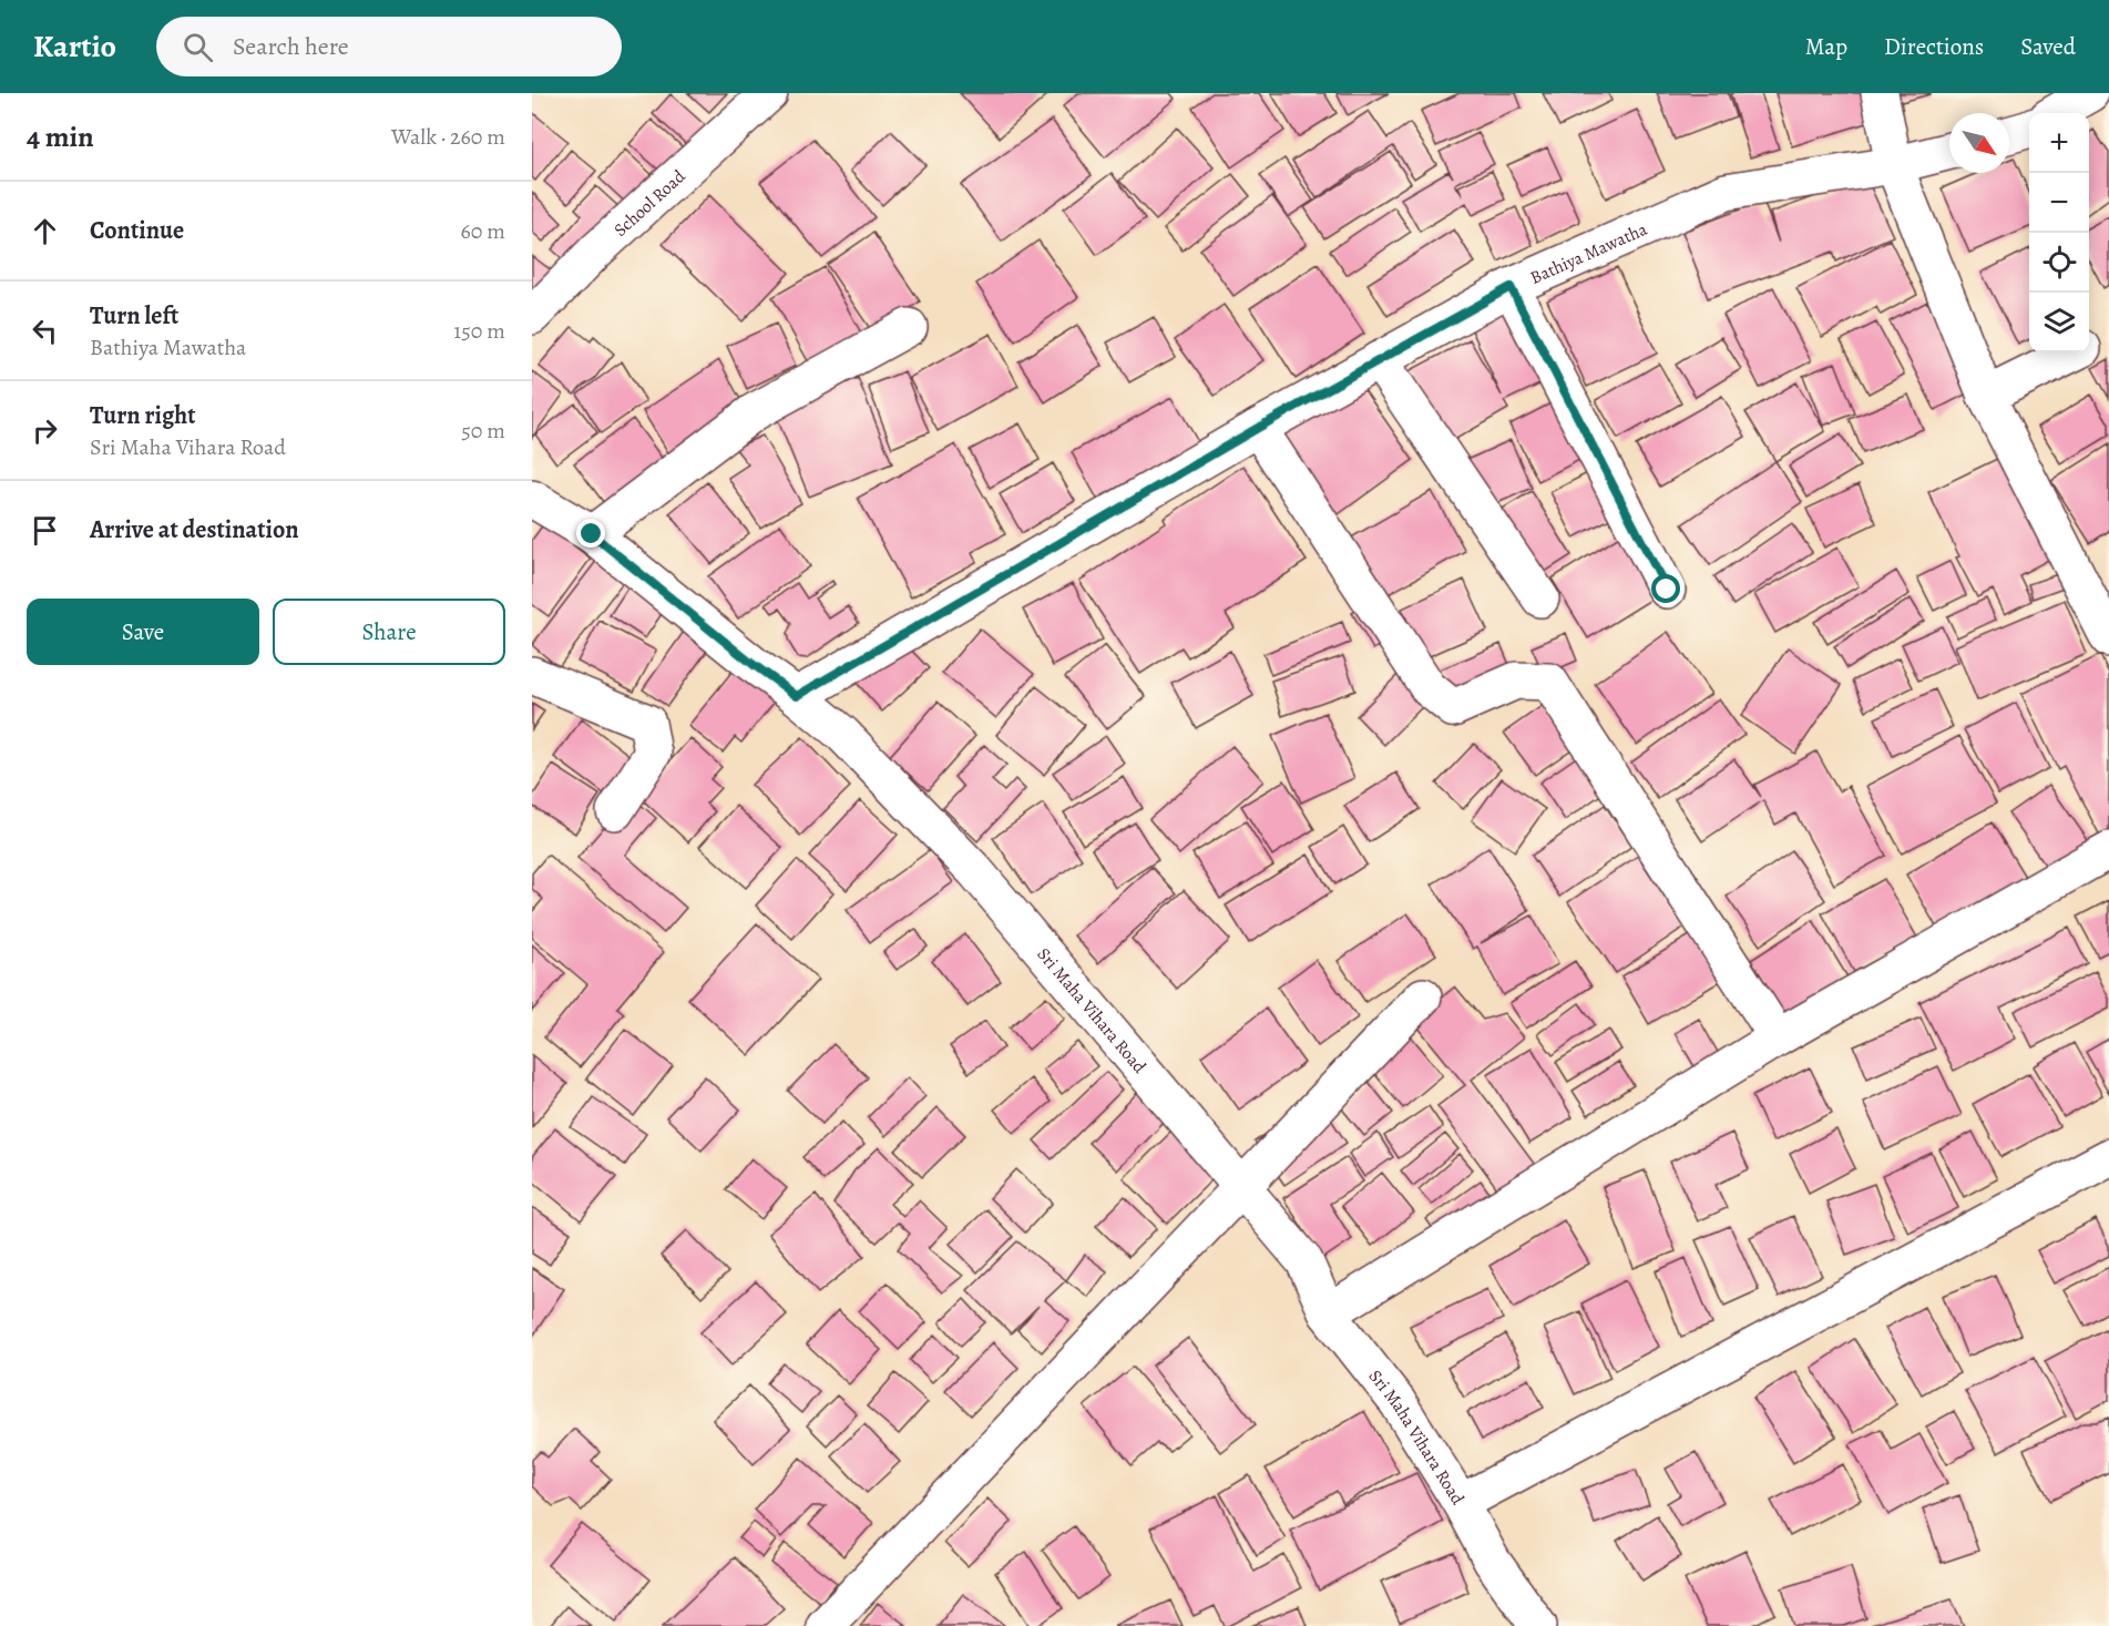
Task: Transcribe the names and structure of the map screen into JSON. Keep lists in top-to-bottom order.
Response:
{
  "streets": {
    "street": ["School Road", "Bathiya Mawatha", "Sri Maha Vihara Road"]
  },
  "crossings": [
    ["Bathiya Mawatha", "Sri Maha Vihara Road"]
  ],
  "north": "bottom right",
  "page": {
    "header": "Kartio",
    "search": "Search here",
    "nav": ["Map", "Directions", "Saved"],
    "heading": ["4 min", "Walk · 260 m"],
    "map_buttons": ["+", "−"],
    "list": [
      ["Continue", "60 m"],
      ["Turn left", "Bathiya Mawatha", "150 m"],
      ["Turn right", "Sri Maha Vihara Road", "50 m"],
      "Arrive at destination"
    ],
    "buttons": ["Save", "Share"]
  }
}
